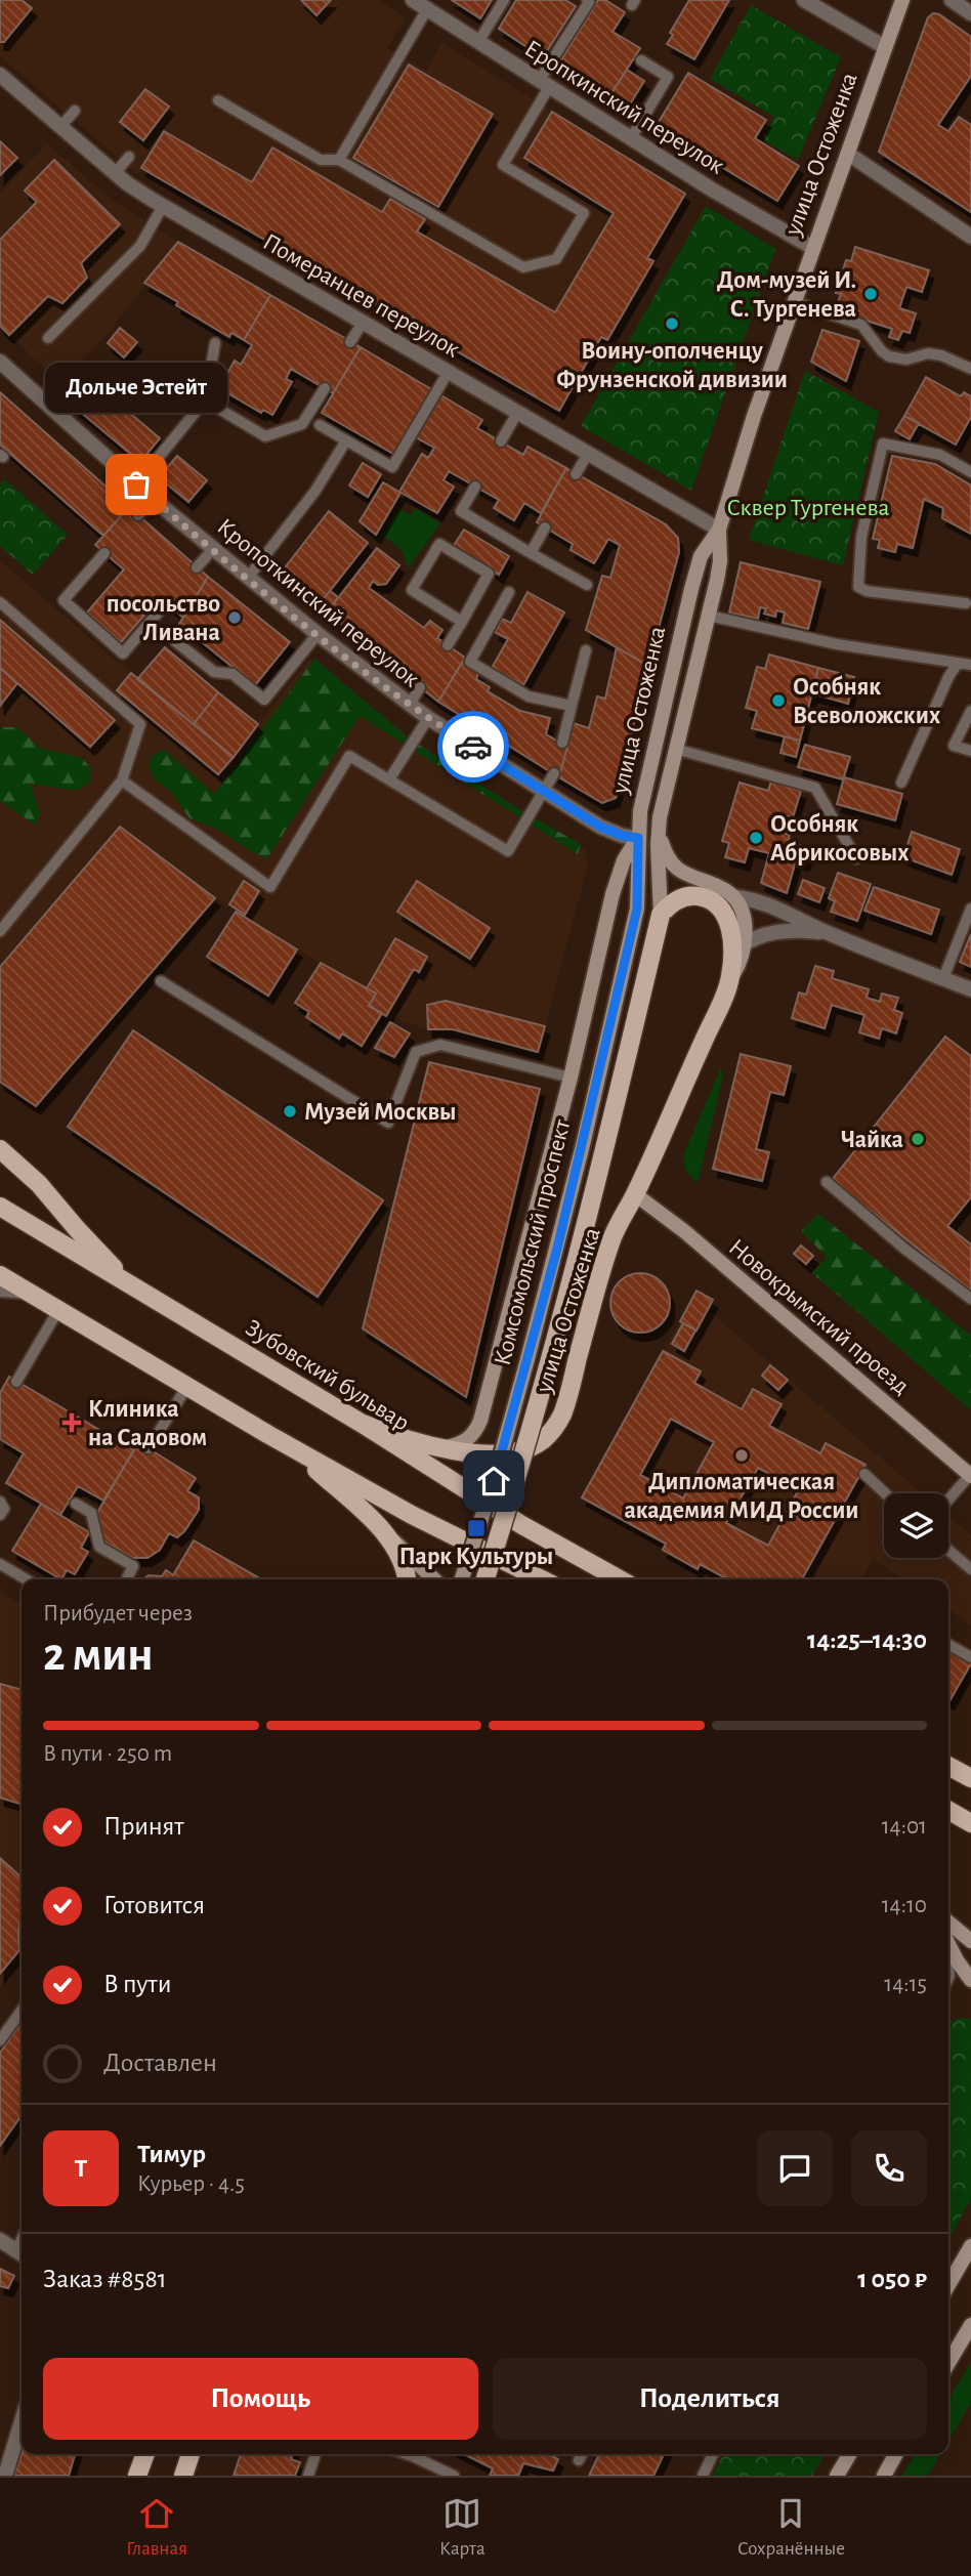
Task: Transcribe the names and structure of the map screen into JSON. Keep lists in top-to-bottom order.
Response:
{
  "streets": {
    "main road": [
      "улица Остоженка",
      "Комсомольский проспект",
      "Новокрымский проезд",
      "Зубовский бульвар"
    ],
    "street": ["Еропкинский переулок", "Померанцев переулок", "Кропоткинский переулок"]
  },
  "crossings": [
    ["Еропкинский переулок", "улица Остоженка"],
    ["улица Остоженка", "Померанцев переулок"],
    ["улица Остоженка", "Кропоткинский переулок"],
    ["улица Остоженка", "Комсомольский проспект"],
    ["улица Остоженка", "Новокрымский проезд"],
    ["улица Остоженка", "Зубовский бульвар"]
  ],
  "parks": ["Сквер Тургенева"],
  "places": {
    "other": [
      "Дом-музей И. С. Тургенева",
      "Воину-ополченцу Фрунзенской дивизии",
      "Дольче Эстейт",
      "посольство Ливана",
      "Особняк Всеволожских",
      "Особняк Абрикосовых",
      "Музей Москвы",
      "Чайка",
      "Дипломатическая академия МИД России"
    ],
    "health": ["Клиника на Садовом"],
    "transit": ["Парк Культуры"]
  },
  "page": {
    "bubble": "Дольче Эстейт",
    "heading": ["2 мин", "Прибудет через", "14:25–14:30"],
    "panel": [
      "Тимур",
      "Курьер · 4.5",
      "Заказ #8581",
      "1 050 ₽"
    ],
    "bar": "В пути · 250 m",
    "list": [
      ["Принят", "14:01"],
      ["Готовится", "14:10"],
      ["В пути", "14:15"],
      "Доставлен"
    ],
    "round": "Т",
    "buttons": ["Помощь", "Поделиться"],
    "tabs": ["Главная", "Карта", "Сохранённые"]
  }
}
